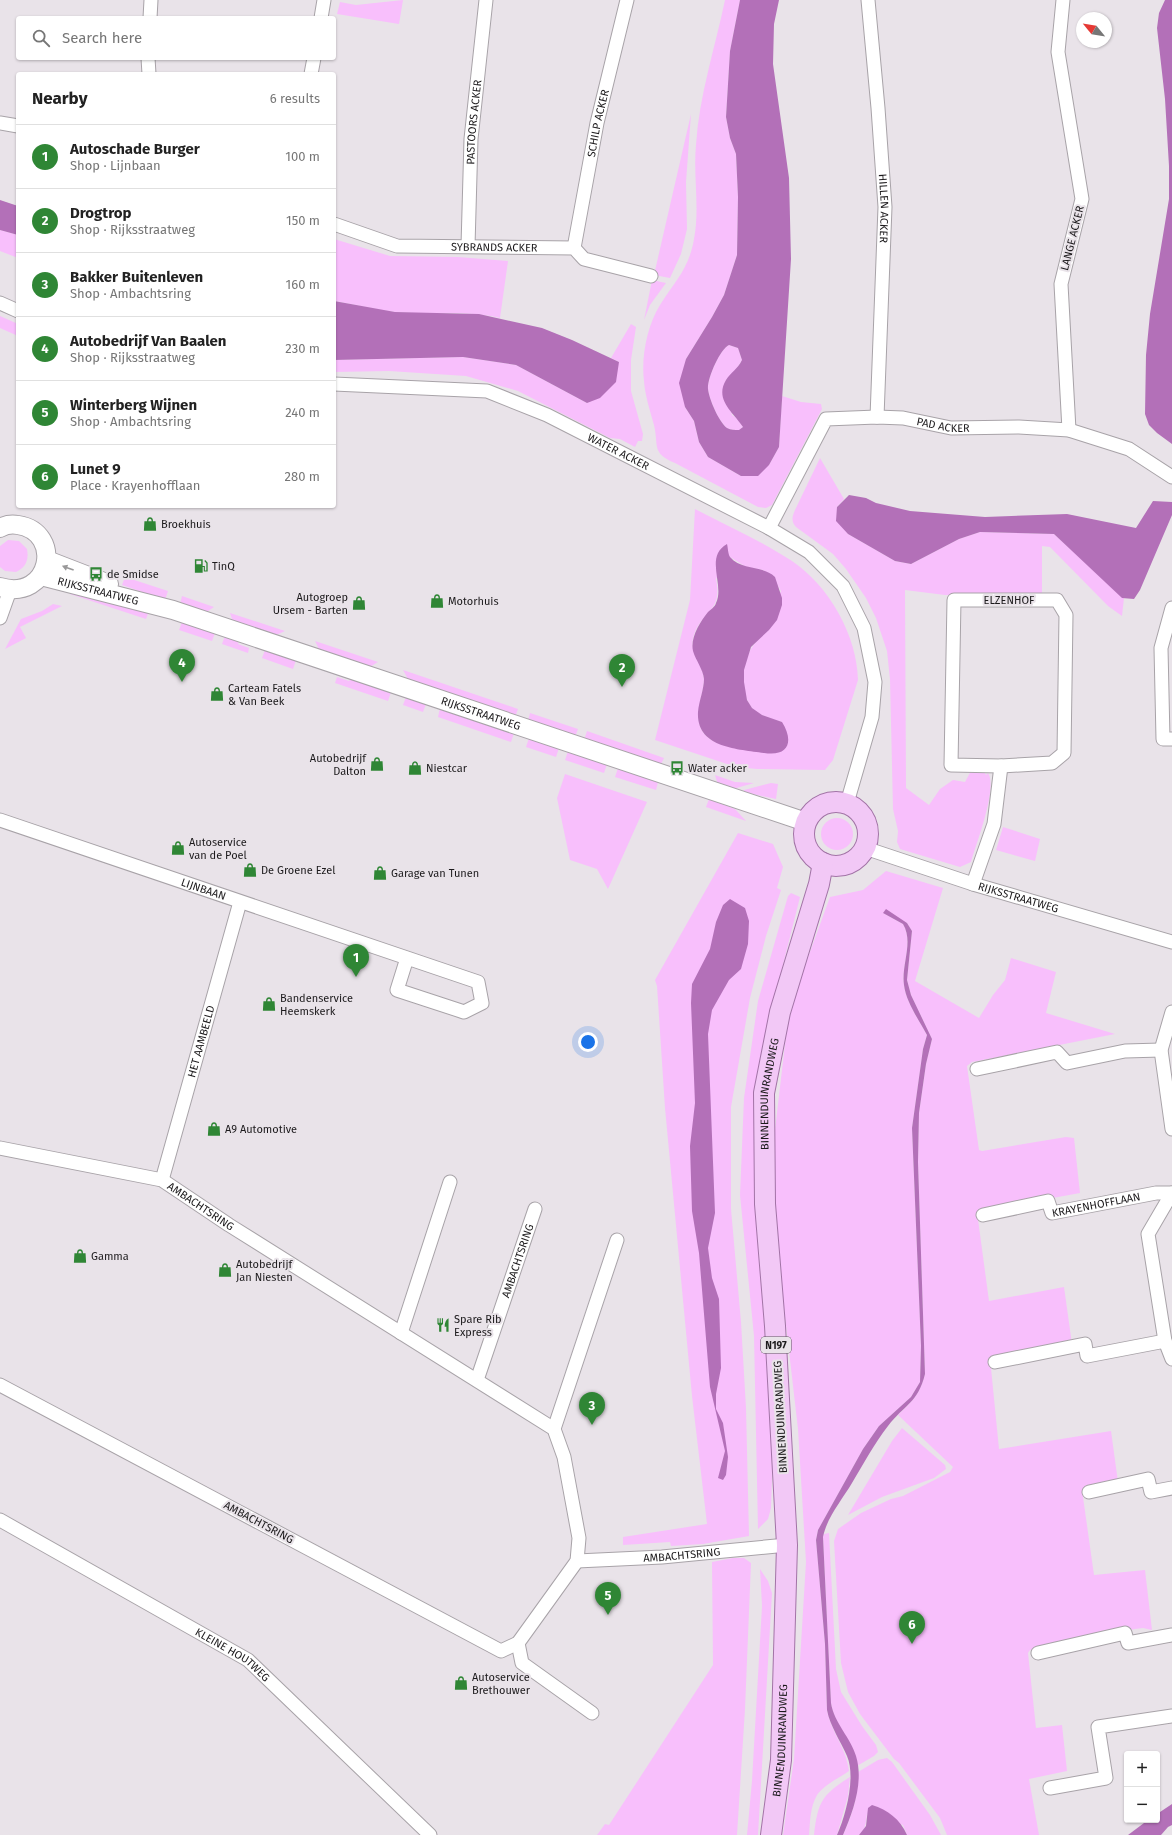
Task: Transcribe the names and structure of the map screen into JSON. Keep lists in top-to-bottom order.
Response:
{
  "streets": {
    "main road": ["RIJKSSTRAATWEG", "BINNENDUINRANDWEG", "N197"],
    "street": [
      "PASTOORS ACKER",
      "SCHILP ACKER",
      "HILLEN ACKER",
      "LANGE ACKER",
      "SYBRANDS ACKER",
      "PAD ACKER",
      "WATER ACKER",
      "ELZENHOF",
      "LIJNBAAN",
      "HET AAMBEELD",
      "KRAYENHOFFLAAN",
      "AMBACHTSRING",
      "KLEINE HOUTWEG"
    ]
  },
  "crossings": [
    ["PASTOORS ACKER", "SYBRANDS ACKER"],
    ["SCHILP ACKER", "SYBRANDS ACKER"],
    ["HILLEN ACKER", "PAD ACKER"],
    ["LANGE ACKER", "PAD ACKER"],
    ["PAD ACKER", "WATER ACKER"],
    ["WATER ACKER", "RIJKSSTRAATWEG"],
    ["WATER ACKER", "BINNENDUINRANDWEG"],
    ["RIJKSSTRAATWEG", "BINNENDUINRANDWEG"],
    ["LIJNBAAN", "HET AAMBEELD"],
    ["HET AAMBEELD", "AMBACHTSRING"],
    ["BINNENDUINRANDWEG", "AMBACHTSRING"]
  ],
  "places": {
    "shop": [
      "Broekhuis",
      "Motorhuis",
      "Autogroep Ursem - Barten",
      "Carteam Fatels & Van Beek",
      "Autobedrijf Dalton",
      "Niestcar",
      "Autoservice van de Poel",
      "De Groene Ezel",
      "Garage van Tunen",
      "Bandenservice Heemskerk",
      "A9 Automotive",
      "Gamma",
      "Autobedrijf Jan Niesten",
      "Autoservice Brethouwer"
    ],
    "fuel station": ["TinQ"],
    "bus stop": ["de Smidse", "Water acker"],
    "restaurant": ["Spare Rib Express"]
  },
  "north": "top left",
  "page": {
    "search": "Search here",
    "heading": ["Nearby", "6 results"],
    "list": [
      {
        "mark": "1",
        "name": "Autoschade Burger",
        "note": "Shop · Lijnbaan",
        "value": "100 m"
      },
      {
        "mark": "2",
        "name": "Drogtrop",
        "note": "Shop · Rijksstraatweg",
        "value": "150 m"
      },
      {
        "mark": "3",
        "name": "Bakker Buitenleven",
        "note": "Shop · Ambachtsring",
        "value": "160 m"
      },
      {
        "mark": "4",
        "name": "Autobedrijf Van Baalen",
        "note": "Shop · Rijksstraatweg",
        "value": "230 m"
      },
      {
        "mark": "5",
        "name": "Winterberg Wijnen",
        "note": "Shop · Ambachtsring",
        "value": "240 m"
      },
      {
        "mark": "6",
        "name": "Lunet 9",
        "note": "Place · Krayenhofflaan",
        "value": "280 m"
      }
    ],
    "pins": [
      "4",
      "2",
      "1",
      "3",
      "5",
      "6"
    ],
    "map_buttons": ["+", "−"]
  }
}
